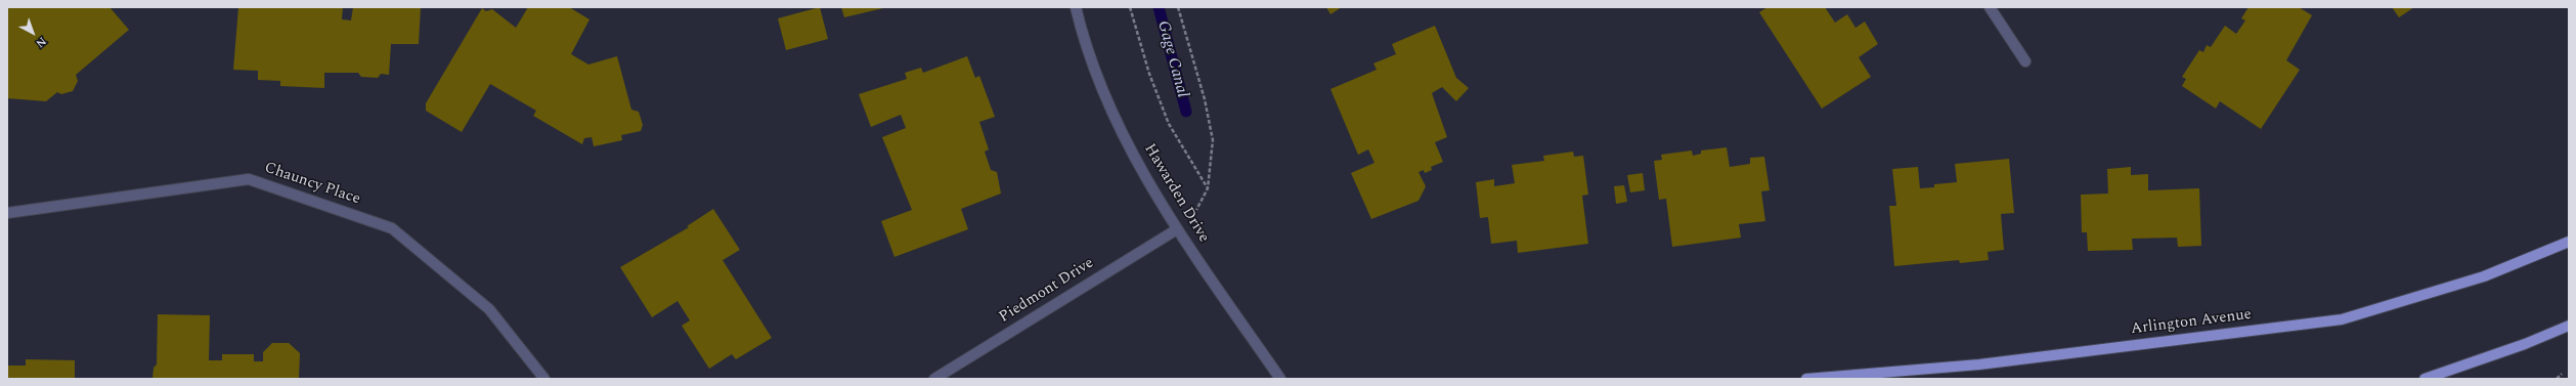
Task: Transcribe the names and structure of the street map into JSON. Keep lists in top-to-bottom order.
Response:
{
  "streets": {
    "main road": ["Arlington Avenue"],
    "street": ["Chauncy Place", "Hawarden Drive", "Piedmont Drive"]
  },
  "crossings": [
    ["Hawarden Drive", "Piedmont Drive"]
  ],
  "water": ["Gage Canal"],
  "north": "bottom right"
}
